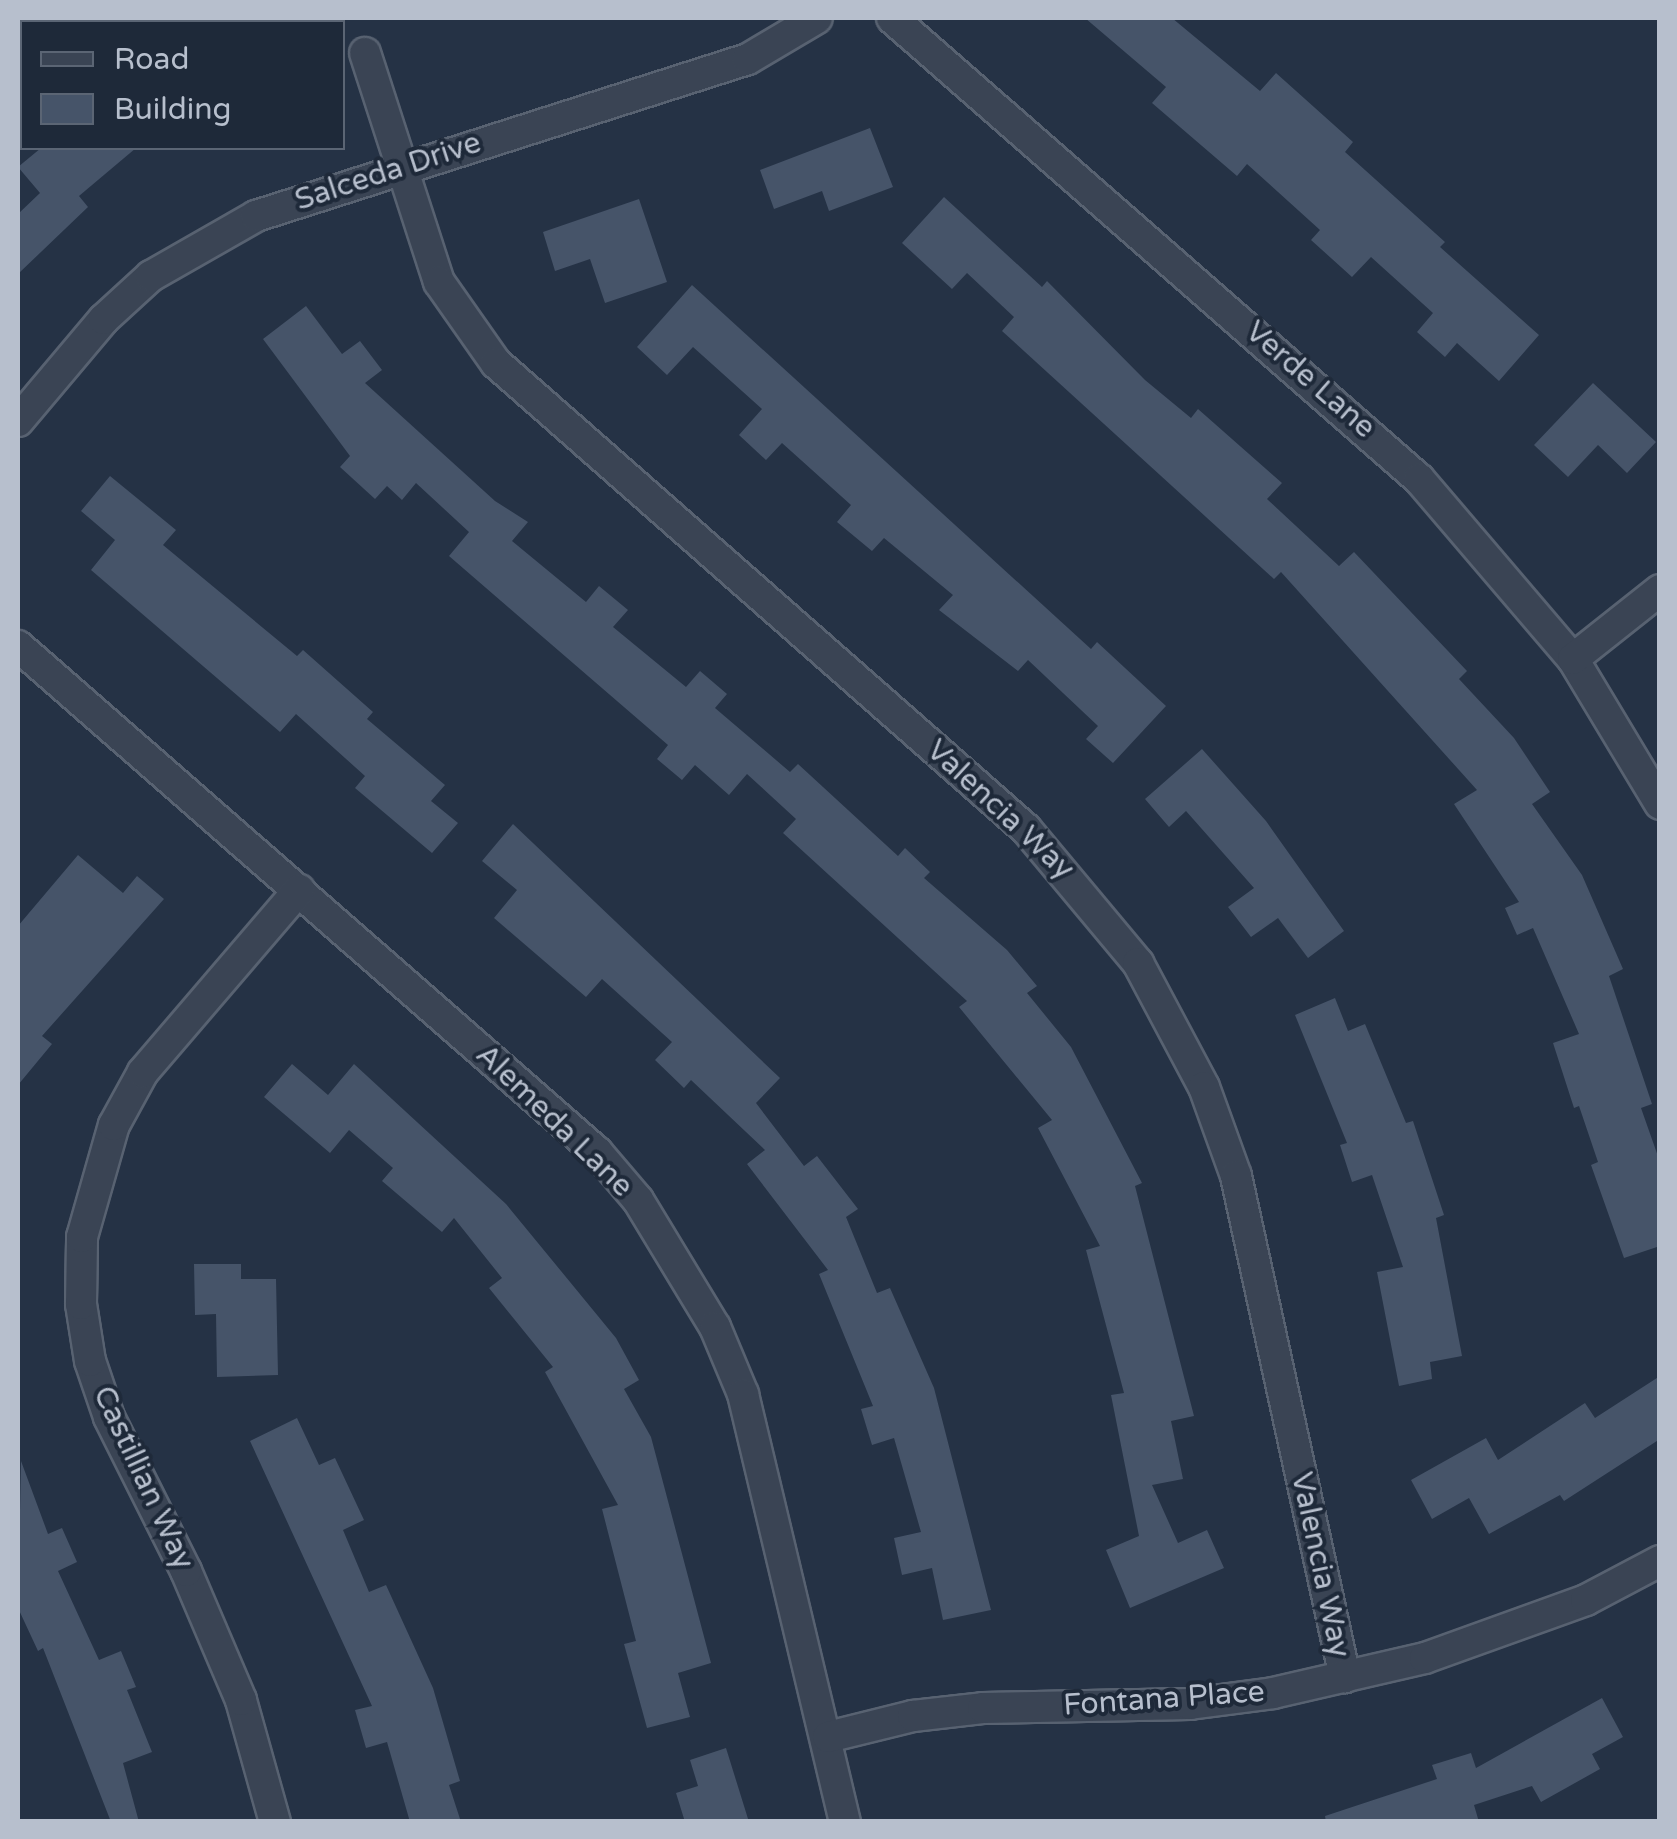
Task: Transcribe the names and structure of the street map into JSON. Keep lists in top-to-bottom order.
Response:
{
  "streets": {
    "street": [
      "Salceda Drive",
      "Verde Lane",
      "Valencia Way",
      "Alemeda Lane",
      "Castillian Way",
      "Fontana Place"
    ]
  },
  "crossings": [
    ["Salceda Drive", "Valencia Way"],
    ["Valencia Way", "Fontana Place"],
    ["Alemeda Lane", "Castillian Way"],
    ["Alemeda Lane", "Fontana Place"]
  ],
  "legend": ["Road", "Building"]
}
